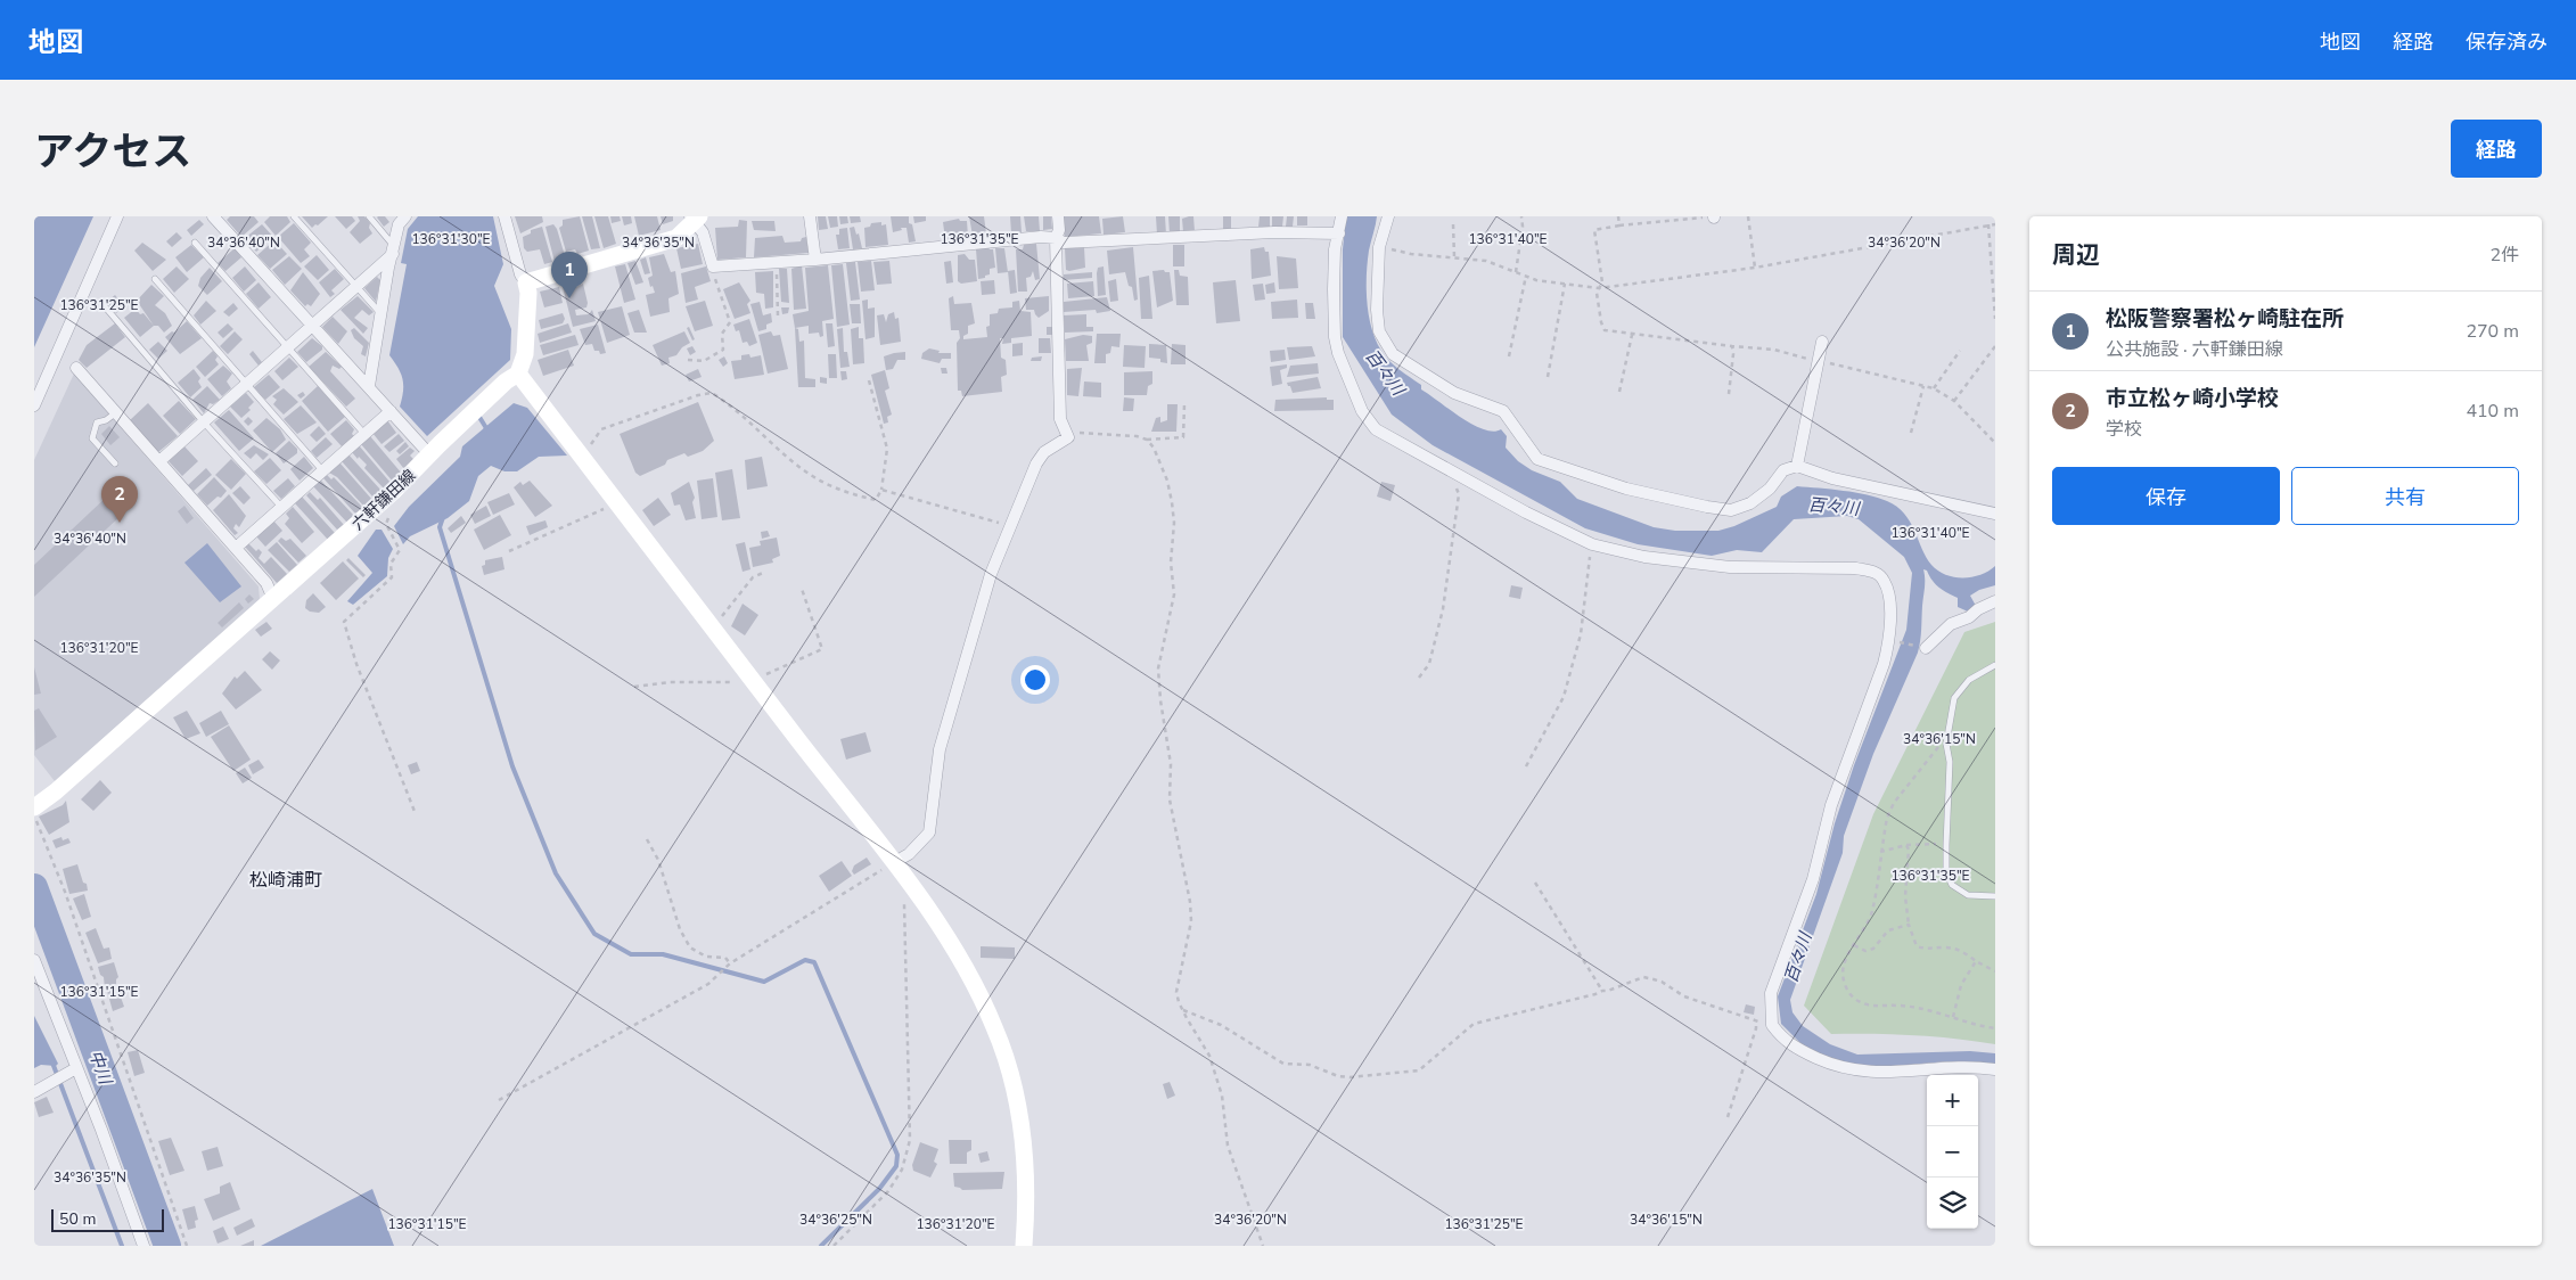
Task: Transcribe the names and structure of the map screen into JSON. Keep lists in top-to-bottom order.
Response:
{
  "streets": {
    "street": ["六軒鎌田線"]
  },
  "districts": ["松崎浦町"],
  "water": ["百々川", "中川"],
  "scale_bar": "50 m",
  "page": {
    "header": "地図",
    "nav": ["地図", "経路", "保存済み"],
    "title": "アクセス",
    "buttons": [
      "経路",
      ["保存", "共有"]
    ],
    "heading": ["周辺", "2件"],
    "pins": ["1", "2"],
    "list": [
      {
        "mark": "1",
        "name": "松阪警察署松ヶ崎駐在所",
        "note": "公共施設 · 六軒鎌田線",
        "value": "270 m"
      },
      {
        "mark": "2",
        "name": "市立松ヶ崎小学校",
        "note": "学校",
        "value": "410 m"
      }
    ],
    "map_buttons": ["+", "−"],
    "scale": "50 m"
  },
  "coordinates": [
    "136°31'40\"E",
    "136°31'30\"E",
    "136°31'35\"E",
    "34°36'40\"N",
    "34°36'35\"N",
    "34°36'20\"N",
    "136°31'25\"E",
    "136°31'20\"E",
    "34°36'15\"N",
    "136°31'15\"E",
    "34°36'25\"N"
  ]
}
